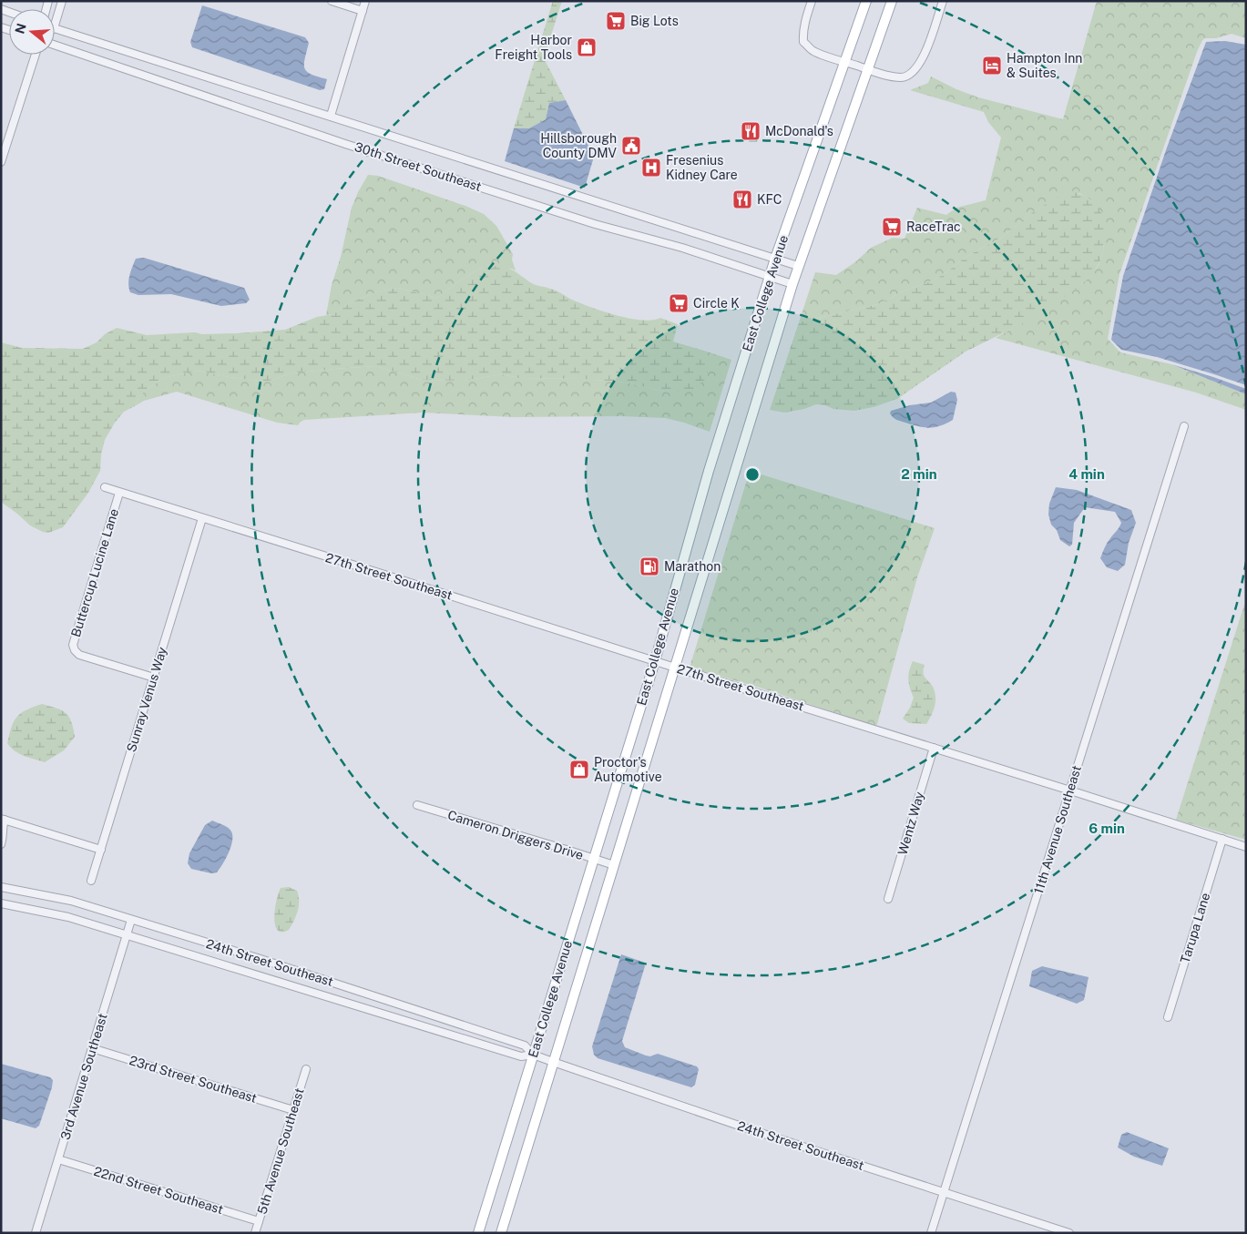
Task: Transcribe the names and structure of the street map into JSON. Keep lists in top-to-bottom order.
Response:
{
  "streets": {
    "main road": ["East College Avenue"],
    "street": [
      "30th Street Southeast",
      "Buttercup Lucine Lane",
      "27th Street Southeast",
      "Sunray Venus Way",
      "Wentz Way",
      "11th Avenue Southeast",
      "Cameron Driggers Drive",
      "Tarupa Lane",
      "24th Street Southeast",
      "3rd Avenue Southeast",
      "23rd Street Southeast",
      "5th Avenue Southeast",
      "22nd Street Southeast"
    ]
  },
  "crossings": [
    ["30th Street Southeast", "East College Avenue"],
    ["East College Avenue", "27th Street Southeast"],
    ["East College Avenue", "Cameron Driggers Drive"],
    ["East College Avenue", "24th Street Southeast"],
    ["Buttercup Lucine Lane", "27th Street Southeast"],
    ["Buttercup Lucine Lane", "Sunray Venus Way"],
    ["27th Street Southeast", "Sunray Venus Way"],
    ["27th Street Southeast", "Wentz Way"],
    ["27th Street Southeast", "11th Avenue Southeast"],
    ["27th Street Southeast", "Tarupa Lane"],
    ["11th Avenue Southeast", "24th Street Southeast"],
    ["24th Street Southeast", "3rd Avenue Southeast"],
    ["3rd Avenue Southeast", "23rd Street Southeast"],
    ["3rd Avenue Southeast", "22nd Street Southeast"],
    ["23rd Street Southeast", "5th Avenue Southeast"],
    ["5th Avenue Southeast", "22nd Street Southeast"]
  ],
  "places": {
    "supermarket": ["Big Lots", "RaceTrac", "Circle K"],
    "shop": ["Harbor Freight Tools", "Proctor's Automotive"],
    "hotel": ["Hampton Inn & Suites"],
    "restaurant": ["McDonald's", "KFC"],
    "public building": ["Hillsborough County DMV"],
    "hospital": ["Fresenius Kidney Care"],
    "fuel station": ["Marathon"]
  },
  "north": "left",
  "rings": ["2 min", "4 min", "6 min"]
}
